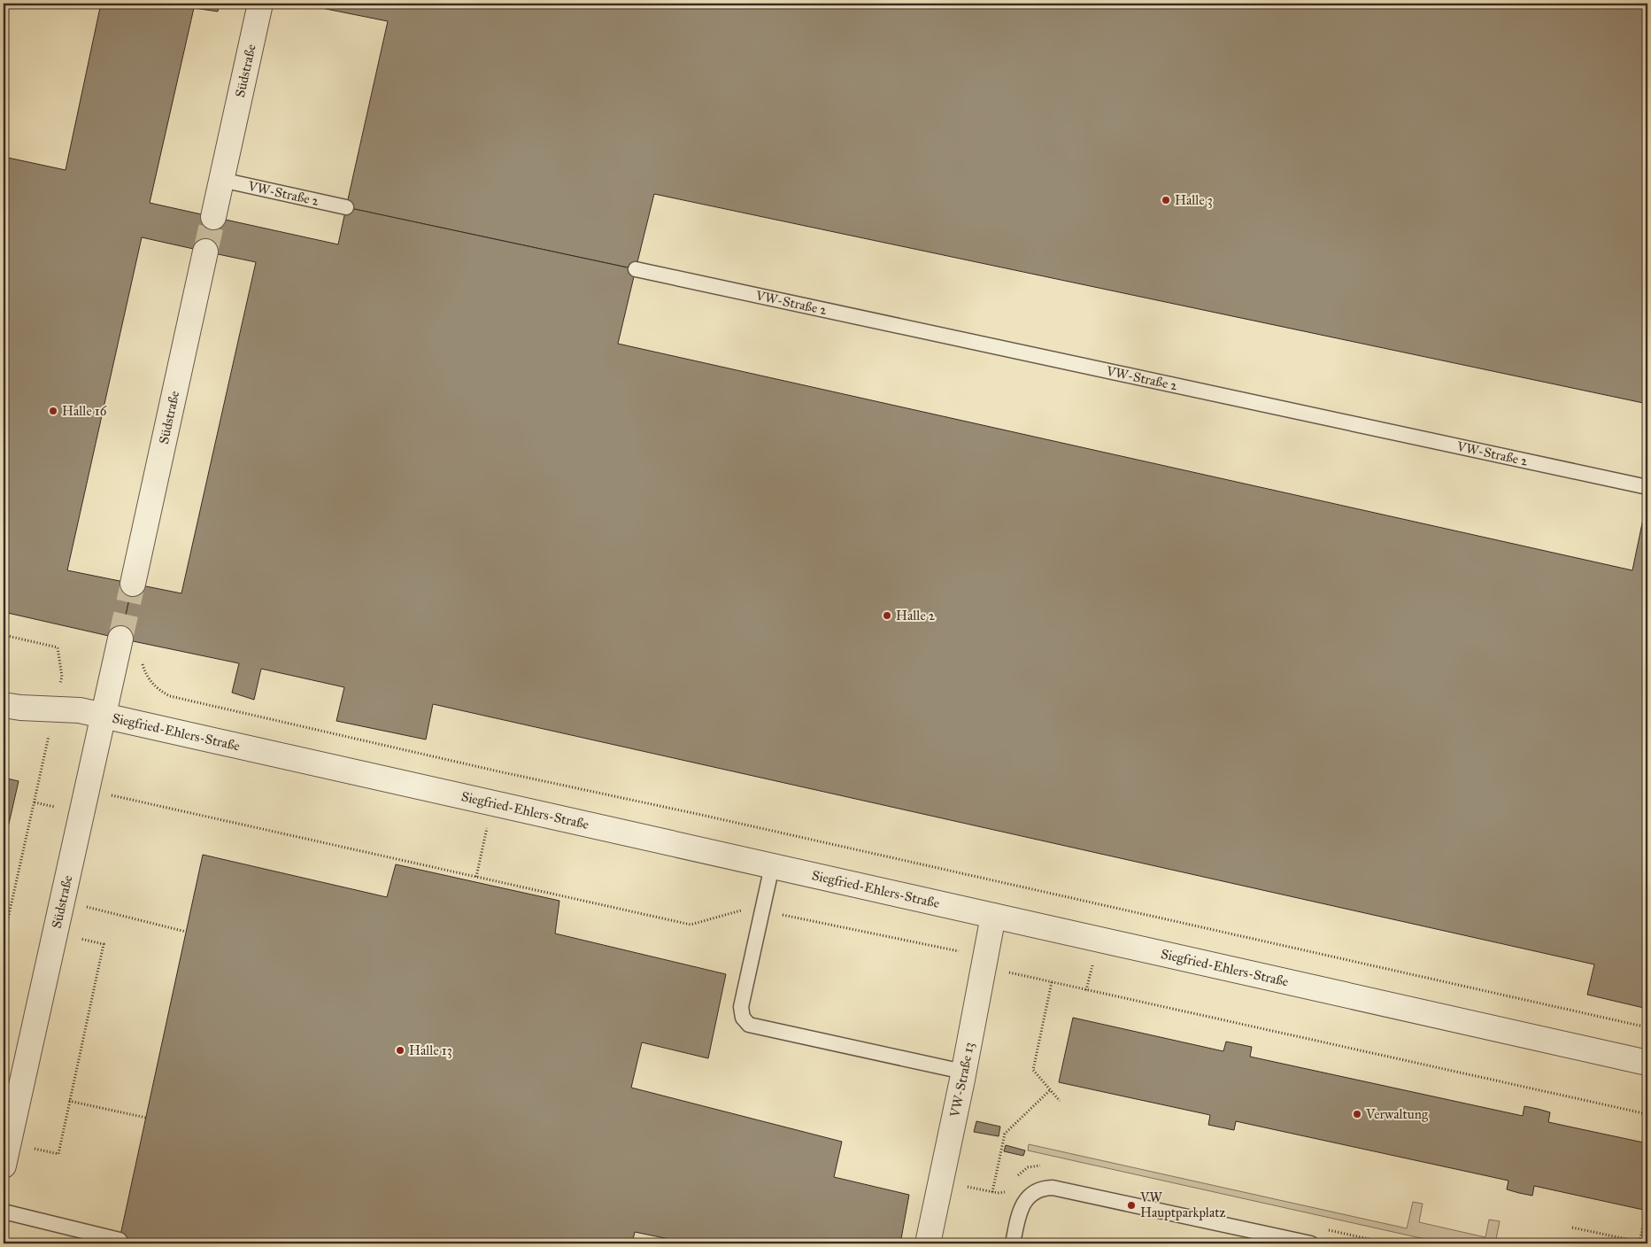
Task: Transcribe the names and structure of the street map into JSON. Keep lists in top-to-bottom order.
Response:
{
  "streets": {
    "street": ["Südstraße", "Siegfried-Ehlers-Straße", "VW-Straße 13"],
    "lane": ["VW-Straße 2"]
  },
  "crossings": [
    ["Südstraße", "VW-Straße 2"],
    ["Südstraße", "Siegfried-Ehlers-Straße"],
    ["Siegfried-Ehlers-Straße", "VW-Straße 13"]
  ],
  "places": [
    "Halle 3",
    "Halle 16",
    "Halle 2",
    "Halle 13",
    "Verwaltung",
    "VW Hauptparkplatz"
  ]
}
